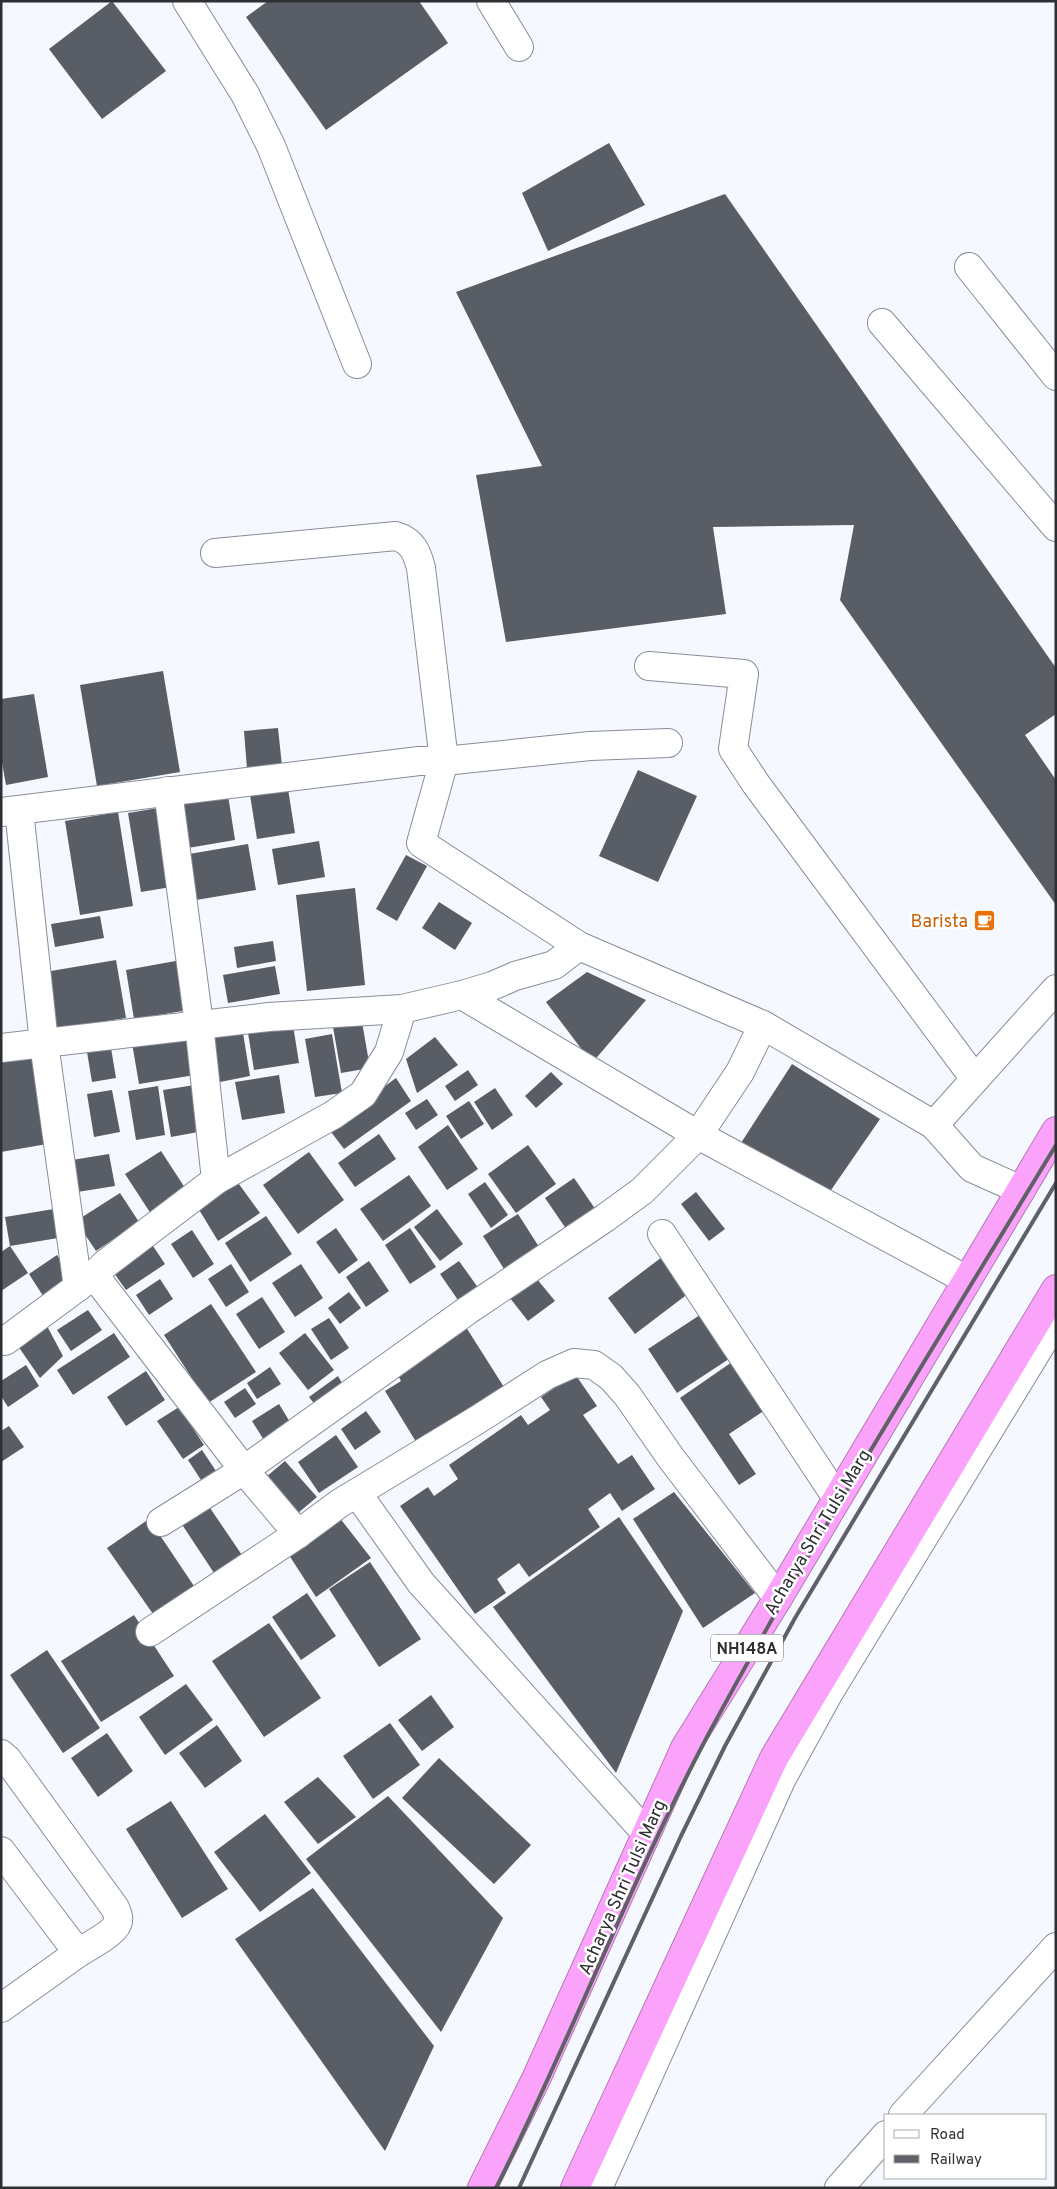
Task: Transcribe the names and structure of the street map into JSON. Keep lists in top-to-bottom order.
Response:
{
  "streets": {
    "highway": ["Acharya Shri Tulsi Marg", "NH148A"]
  },
  "places": {
    "cafe": ["Barista"]
  },
  "legend": ["Road", "Railway"]
}
